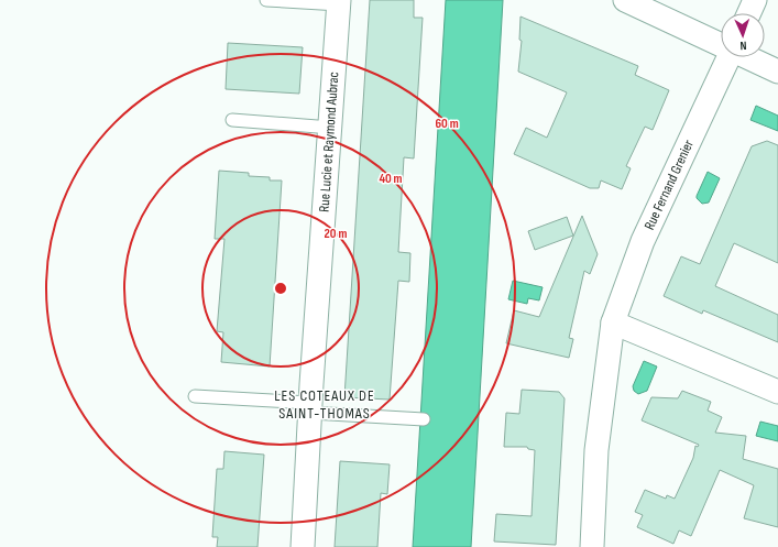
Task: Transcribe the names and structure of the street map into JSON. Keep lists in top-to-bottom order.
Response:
{
  "streets": {
    "street": ["Rue Lucie et Raymond Aubrac", "Rue Fernand Grenier"]
  },
  "districts": ["LES COTEAUX DE SAINT-THOMAS"],
  "north": "bottom",
  "rings": ["60 m", "40 m", "20 m"]
}
